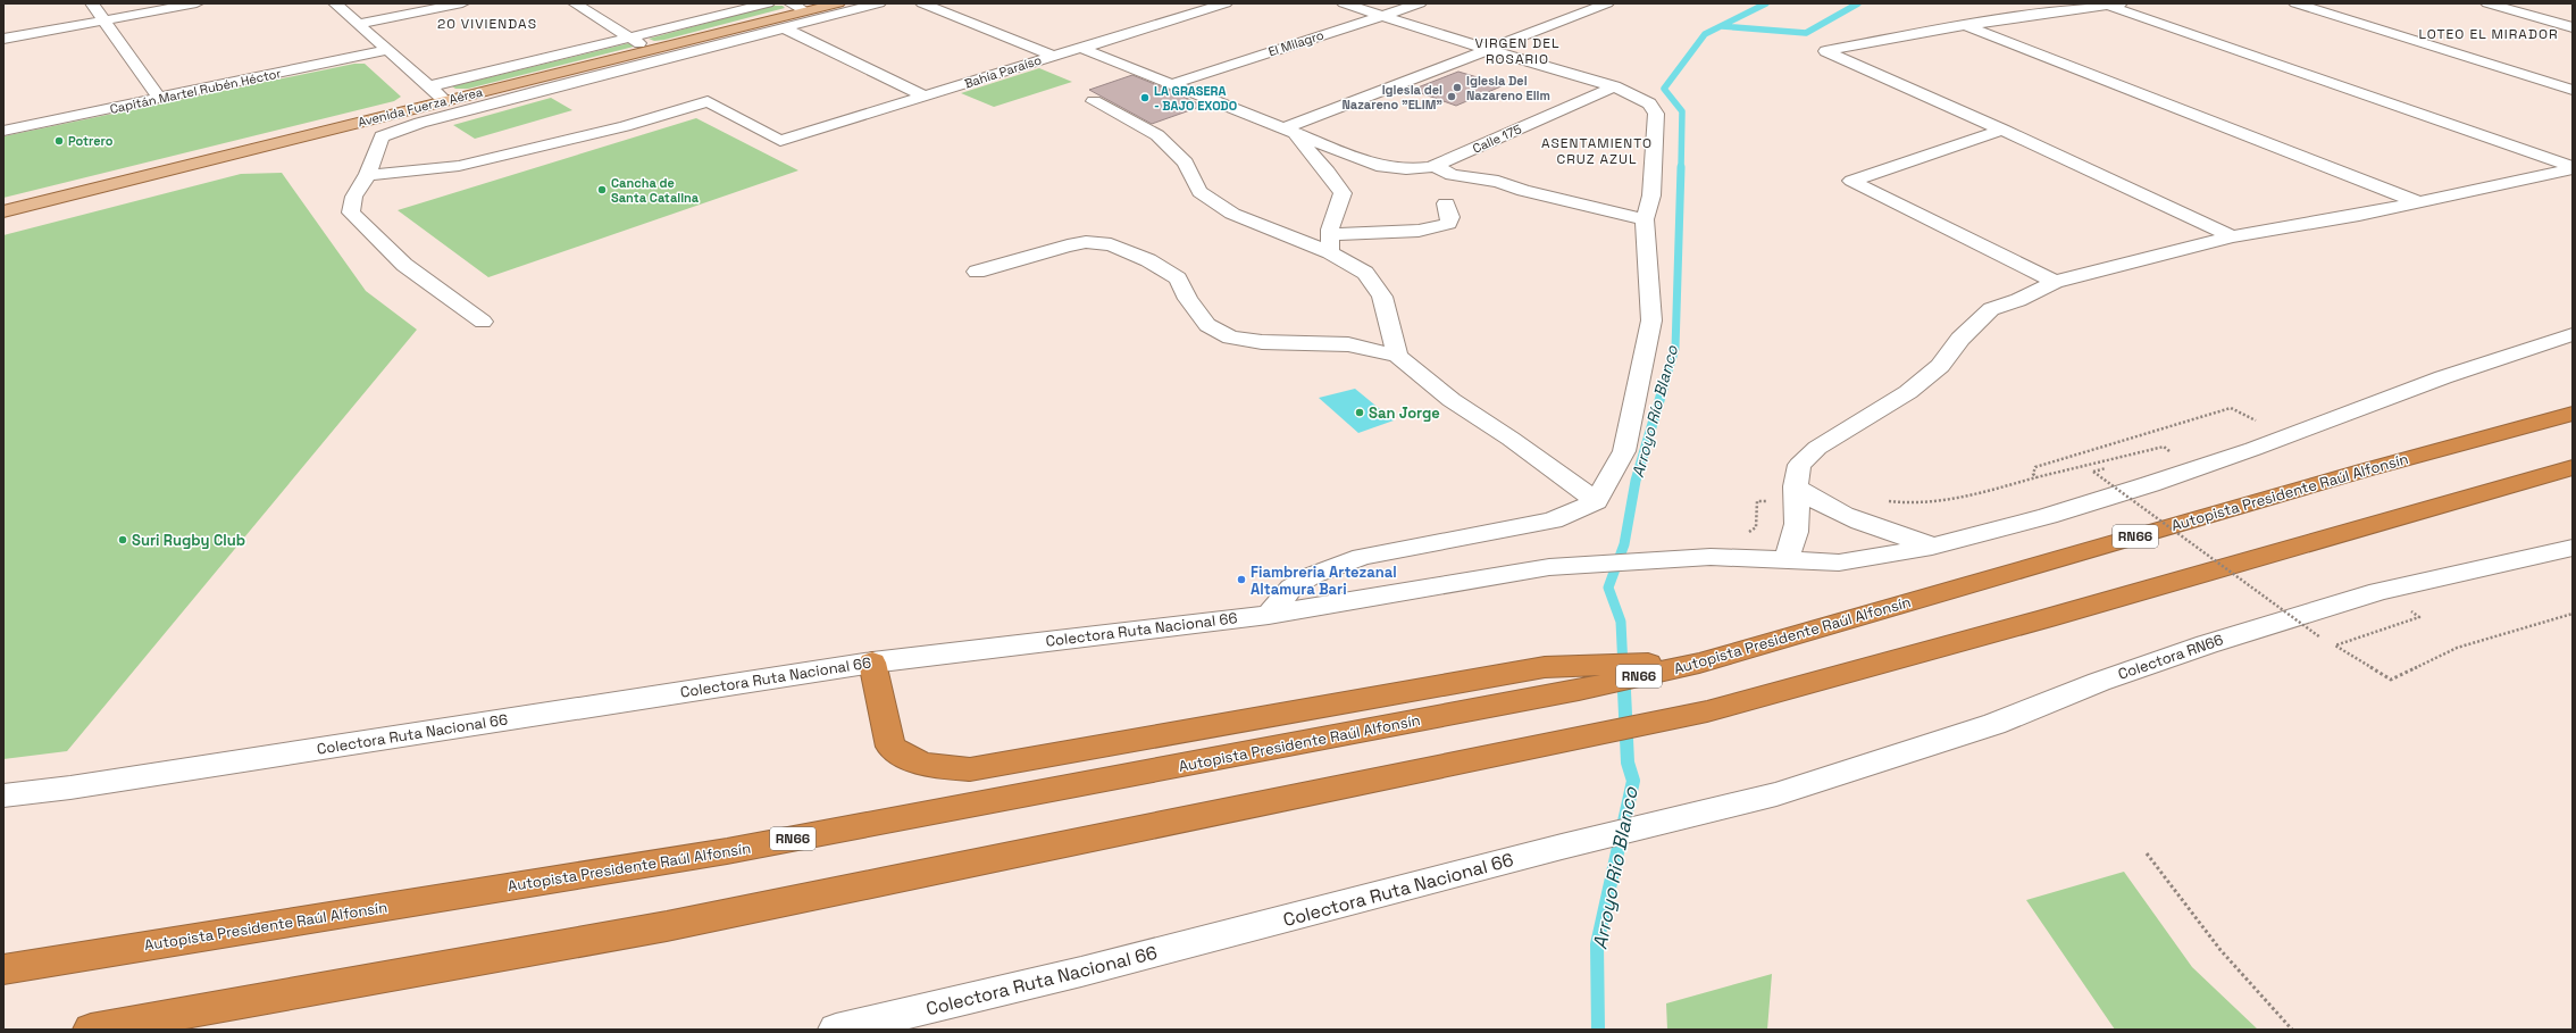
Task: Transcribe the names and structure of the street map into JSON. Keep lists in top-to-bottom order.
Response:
{
  "streets": {
    "highway": ["Autopista Presidente Raúl Alfonsín", "RN66"],
    "main road": ["Avenida Fuerza Aérea"],
    "street": [
      "El Milagro",
      "Bahía Paraíso",
      "Capitán Martel Rubén Héctor",
      "Calle 175",
      "Colectora Ruta Nacional 66",
      "Colectora RN66"
    ]
  },
  "crossings": [
    ["El Milagro", "Calle 175"],
    ["Bahía Paraíso", "Calle 175"],
    ["Colectora Ruta Nacional 66", "Colectora RN66"]
  ],
  "districts": [
    "20 VIVIENDAS",
    "LOTEO EL MIRADOR",
    "VIRGEN DEL ROSARIO",
    "ASENTAMIENTO CRUZ AZUL"
  ],
  "water": ["Arroyo Río Blanco", "Arroyo Rio Blanco"],
  "places": [
    "Iglesia Del Nazareno Elim",
    "Iglesia del Nazareno \"ELIM\"",
    "LA GRASERA - BAJO EXODO",
    "Potrero",
    "Cancha de Santa Catalina",
    "San Jorge",
    "Suri Rugby Club",
    "Fiambreria Artezanal Altamura Bari"
  ]
}
